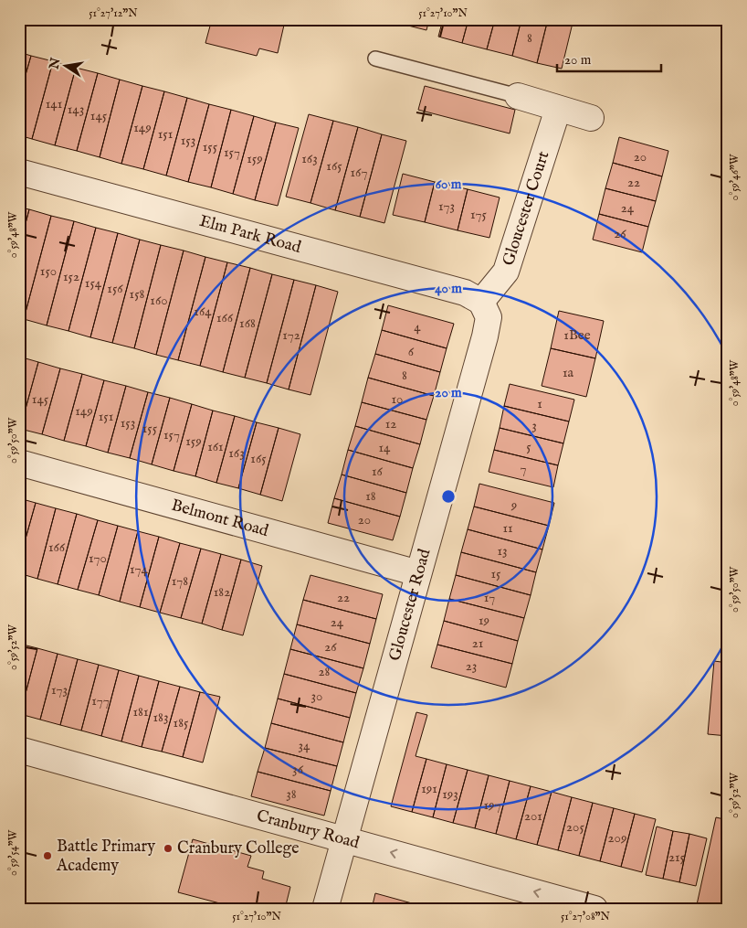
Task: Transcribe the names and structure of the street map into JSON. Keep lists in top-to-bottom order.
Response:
{
  "streets": {
    "street": [
      "Gloucester Court",
      "Elm Park Road",
      "Belmont Road",
      "Gloucester Road",
      "Cranbury Road"
    ]
  },
  "crossings": [
    ["Gloucester Court", "Elm Park Road"],
    ["Gloucester Court", "Gloucester Road"],
    ["Elm Park Road", "Gloucester Road"],
    ["Belmont Road", "Gloucester Road"],
    ["Gloucester Road", "Cranbury Road"]
  ],
  "one_way": ["Cranbury Road"],
  "places": ["Cranbury College", "Battle Primary Academy"],
  "house_numbers": [
    "8",
    "141",
    "143",
    "145",
    "149",
    "151",
    "153",
    "155",
    "157",
    "20",
    "159",
    "163",
    "165",
    "167",
    "22",
    "173",
    "24",
    "175",
    "26",
    "150",
    "152",
    "154",
    "156",
    "158",
    "160",
    "164",
    "166",
    "168",
    "4",
    "172",
    "1Bee",
    "6",
    "1a",
    "8",
    "145",
    "10",
    "1",
    "149",
    "151",
    "153",
    "12",
    "3",
    "155",
    "157",
    "159",
    "161",
    "5",
    "14",
    "163",
    "165",
    "7",
    "16",
    "18",
    "9",
    "20",
    "11",
    "166",
    "13",
    "170",
    "174",
    "15",
    "178",
    "182",
    "22",
    "17",
    "19",
    "24",
    "21",
    "26",
    "23",
    "28",
    "173",
    "30",
    "177",
    "181",
    "183",
    "185",
    "34",
    "36",
    "191",
    "38",
    "193",
    "197",
    "201",
    "205",
    "209",
    "215"
  ],
  "scale_bar": "20 m",
  "north": "left",
  "coordinates": [
    "51°27'12\"N",
    "51°27'10\"N",
    "0°59'46\"W",
    "0°59'48\"W",
    "0°59'50\"W",
    "0°59'52\"W",
    "0°59'54\"W",
    "51°27'08\"N"
  ],
  "rings": ["60 m", "40 m", "20 m"]
}
